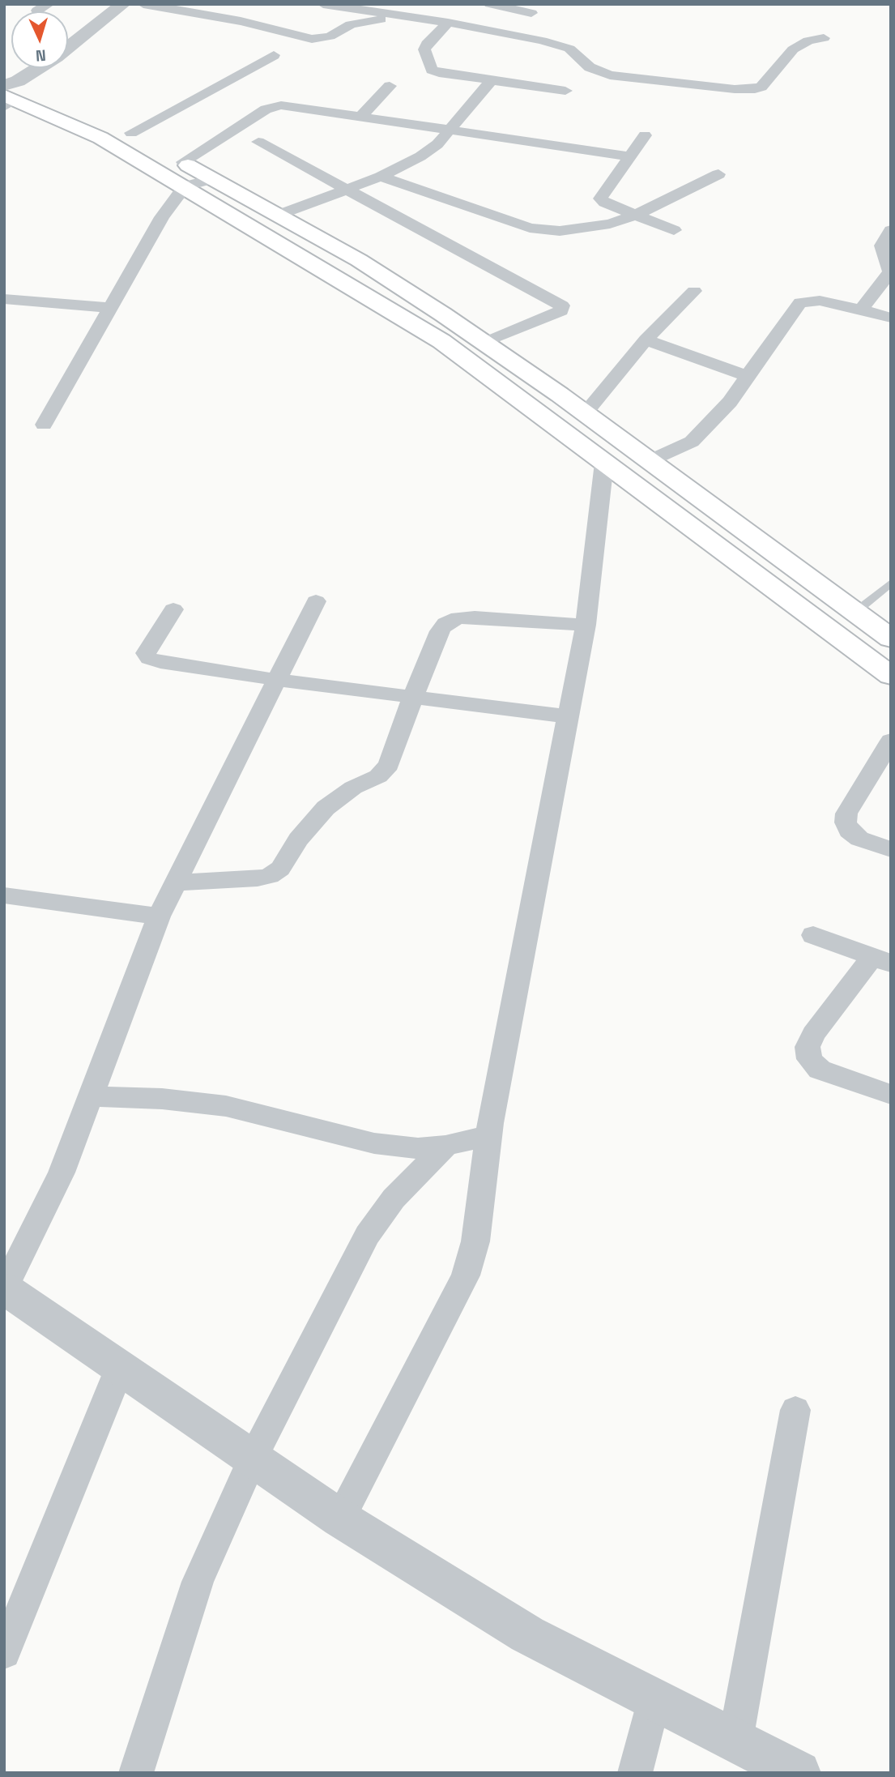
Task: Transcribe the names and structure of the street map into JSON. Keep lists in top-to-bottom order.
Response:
{
  "north": "bottom"
}
